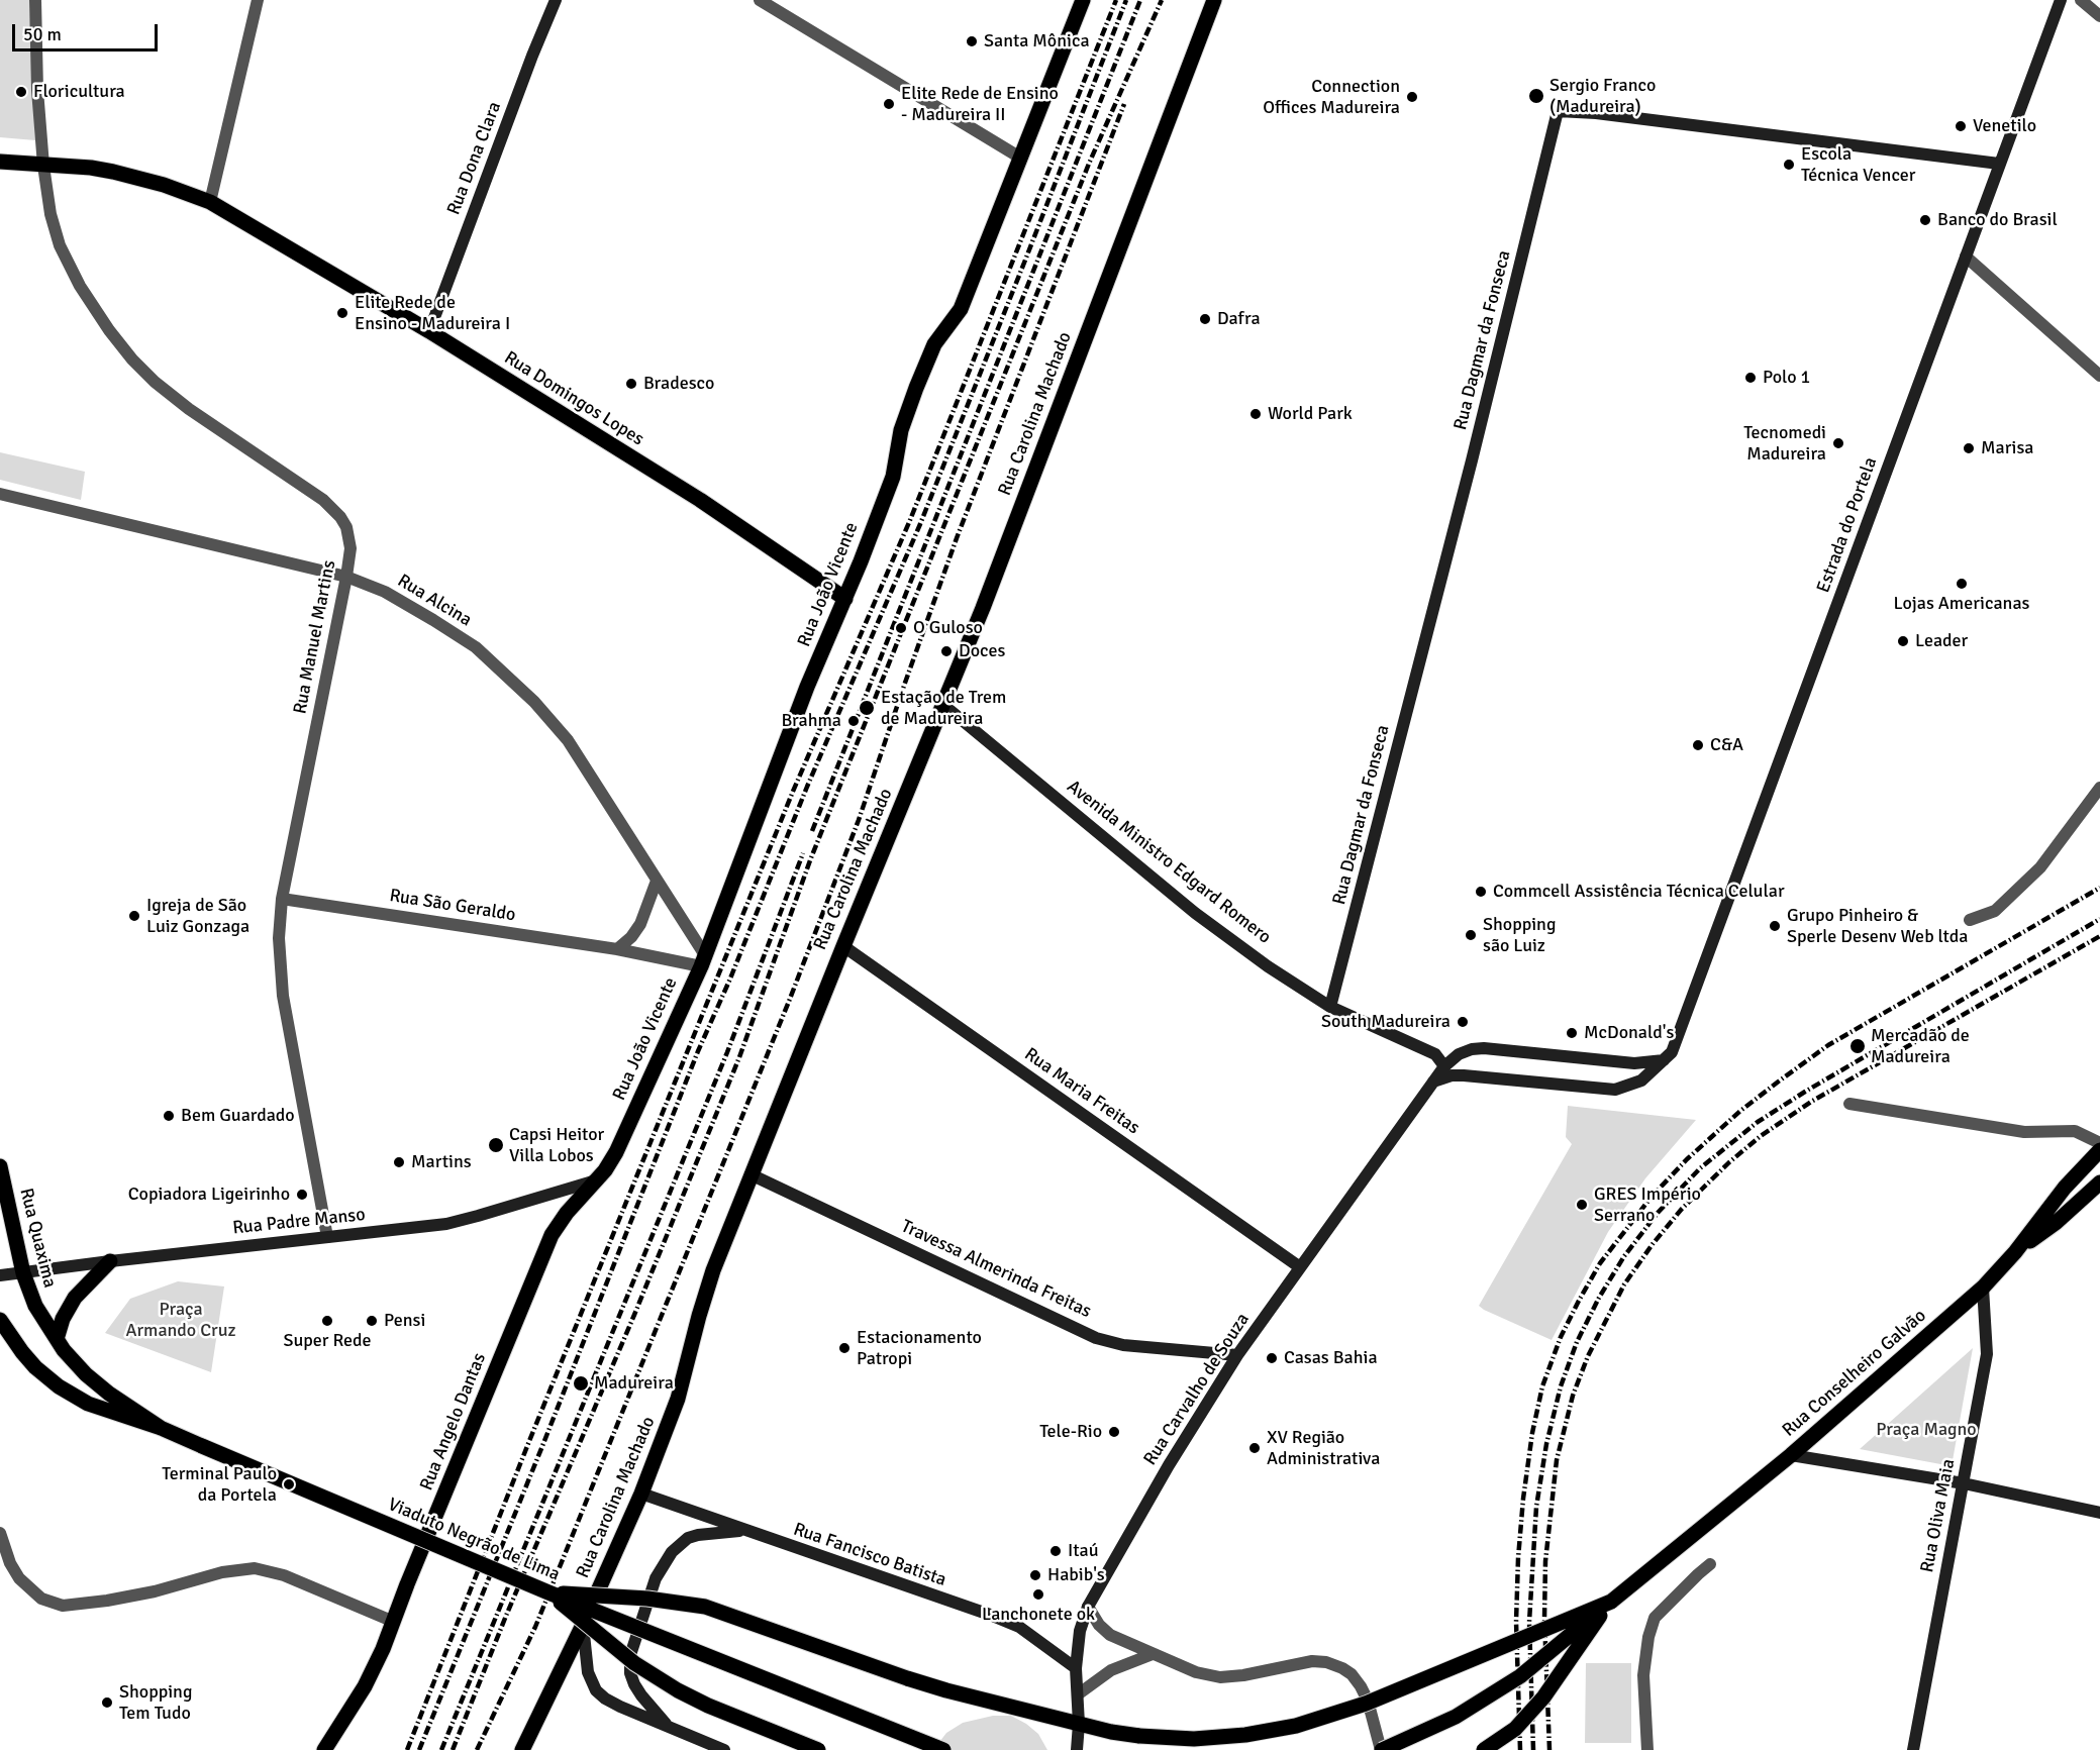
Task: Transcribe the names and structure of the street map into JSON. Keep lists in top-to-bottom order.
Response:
{
  "streets": {
    "main road": [
      "Rua Dona Clara",
      "Rua Dagmar da Fonseca",
      "Rua Domingos Lopes",
      "Rua Carolina Machado",
      "Estrada do Portela",
      "Rua João Vicente",
      "Avenida Ministro Edgard Romero",
      "Rua Maria Freitas",
      "Rua Padre Manso",
      "Rua Quaxima",
      "Travessa Almerinda Freitas",
      "Rua Conselheiro Galvão",
      "Rua Carvalho de Souza",
      "Rua Angelo Dantas",
      "Rua Oliva Maia",
      "Viaduto Negrão de Lima",
      "Rua Fancisco Batista"
    ],
    "street": ["Rua Alcina", "Rua Manuel Martins", "Rua São Geraldo"]
  },
  "crossings": [
    ["Rua Dona Clara", "Rua Domingos Lopes"],
    ["Rua Dagmar da Fonseca", "Estrada do Portela"],
    ["Rua Dagmar da Fonseca", "Avenida Ministro Edgard Romero"],
    ["Rua Domingos Lopes", "Rua João Vicente"],
    ["Rua Domingos Lopes", "Rua Manuel Martins"],
    ["Rua Carolina Machado", "Avenida Ministro Edgard Romero"],
    ["Rua Carolina Machado", "Rua Maria Freitas"],
    ["Rua Carolina Machado", "Travessa Almerinda Freitas"],
    ["Rua Carolina Machado", "Rua Fancisco Batista"],
    ["Rua João Vicente", "Rua Alcina"],
    ["Rua João Vicente", "Rua São Geraldo"],
    ["Rua João Vicente", "Rua Padre Manso"],
    ["Rua João Vicente", "Rua Angelo Dantas"],
    ["Rua Alcina", "Rua Manuel Martins"],
    ["Rua Alcina", "Rua São Geraldo"],
    ["Rua Manuel Martins", "Rua São Geraldo"],
    ["Rua Manuel Martins", "Rua Padre Manso"],
    ["Rua Maria Freitas", "Rua Carvalho de Souza"],
    ["Rua Padre Manso", "Rua Quaxima"],
    ["Rua Padre Manso", "Rua Angelo Dantas"],
    ["Rua Quaxima", "Viaduto Negrão de Lima"],
    ["Travessa Almerinda Freitas", "Rua Carvalho de Souza"],
    ["Rua Conselheiro Galvão", "Rua Oliva Maia"],
    ["Rua Carvalho de Souza", "Rua Fancisco Batista"]
  ],
  "parks": ["Praça Armando Cruz", "Praça Magno"],
  "places": [
    "Santa Mônica",
    "Floricultura",
    "Sergio Franco (Madureira)",
    "Connection Offices Madureira",
    "Elite Rede de Ensino - Madureira II",
    "Venetilo",
    "Escola Técnica Vencer",
    "Banco do Brasil",
    "Elite Rede de Ensino - Madureira I",
    "Dafra",
    "Polo 1",
    "Bradesco",
    "World Park",
    "Tecnomedi Madureira",
    "Marisa",
    "Lojas Americanas",
    "O Guloso",
    "Leader",
    "Doces",
    "Estação de Trem de Madureira",
    "Brahma",
    "C&A",
    "Commcell Assistência Técnica Celular",
    "Igreja de São Luiz Gonzaga",
    "Grupo Pinheiro & Sperle Desenv Web ltda",
    "Shopping são Luiz",
    "South Madureira",
    "McDonald's",
    "Mercadão de Madureira",
    "Bem Guardado",
    "Capsi Heitor Villa Lobos",
    "Martins",
    "Copiadora Ligeirinho",
    "GRES Império Serrano",
    "Super Rede",
    "Pensi",
    "Estacionamento Patropi",
    "Casas Bahia",
    "Madureira",
    "Tele-Rio",
    "XV Região Administrativa",
    "Terminal Paulo da Portela",
    "Itaú",
    "Habib's",
    "Lanchonete ok",
    "Shopping Tem Tudo"
  ],
  "scale_bar": "50 m"
}
